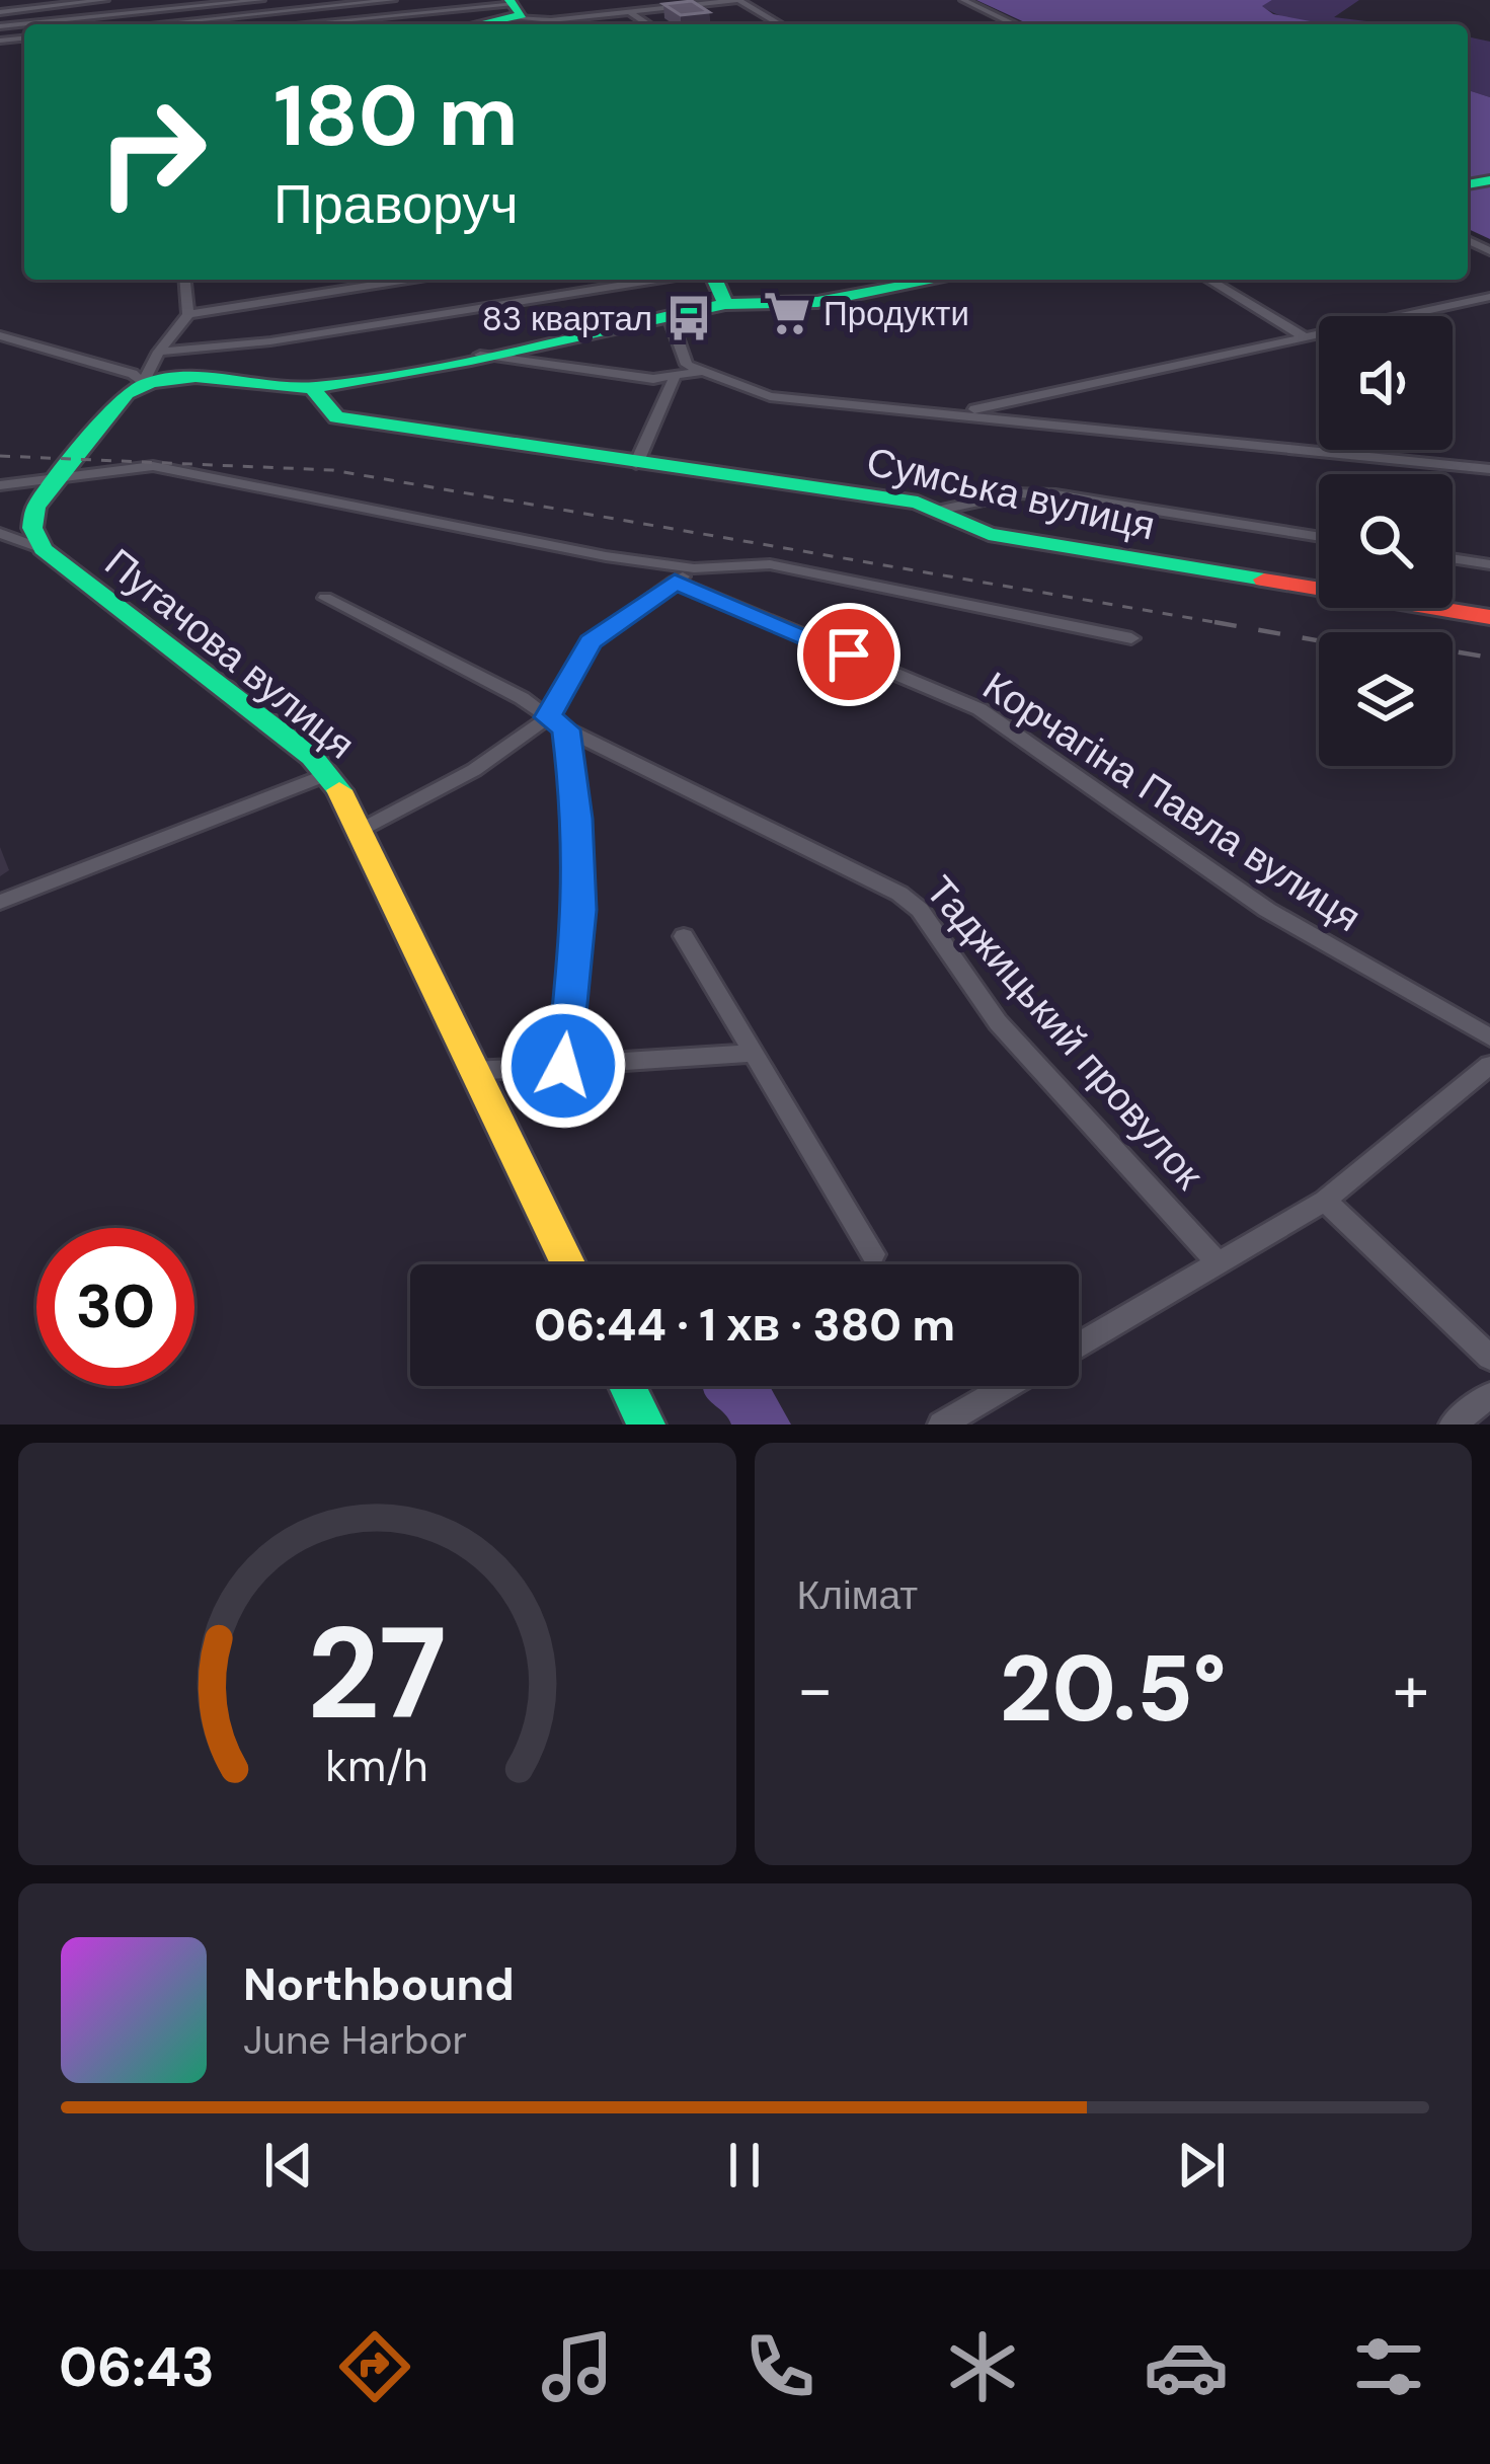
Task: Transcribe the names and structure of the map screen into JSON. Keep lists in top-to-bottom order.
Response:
{
  "streets": {
    "street": [
      "Сумська вулиця",
      "Пугачова вулиця",
      "Корчагіна Павла вулиця",
      "Таджицький провулок"
    ]
  },
  "places": {
    "supermarket": ["Продукти"],
    "bus stop": ["83 квартал"]
  },
  "page": {
    "turn": ["180 m", "Праворуч"],
    "limit": "30",
    "trip": "06:44 · 1 хв · 380 m",
    "tile": "Клімат",
    "heat": ["−", "20.5°", "+"],
    "song": ["Northbound", "June Harbor"],
    "tabs": "06:43",
    "gauge": ["27", "km/h"]
  }
}
